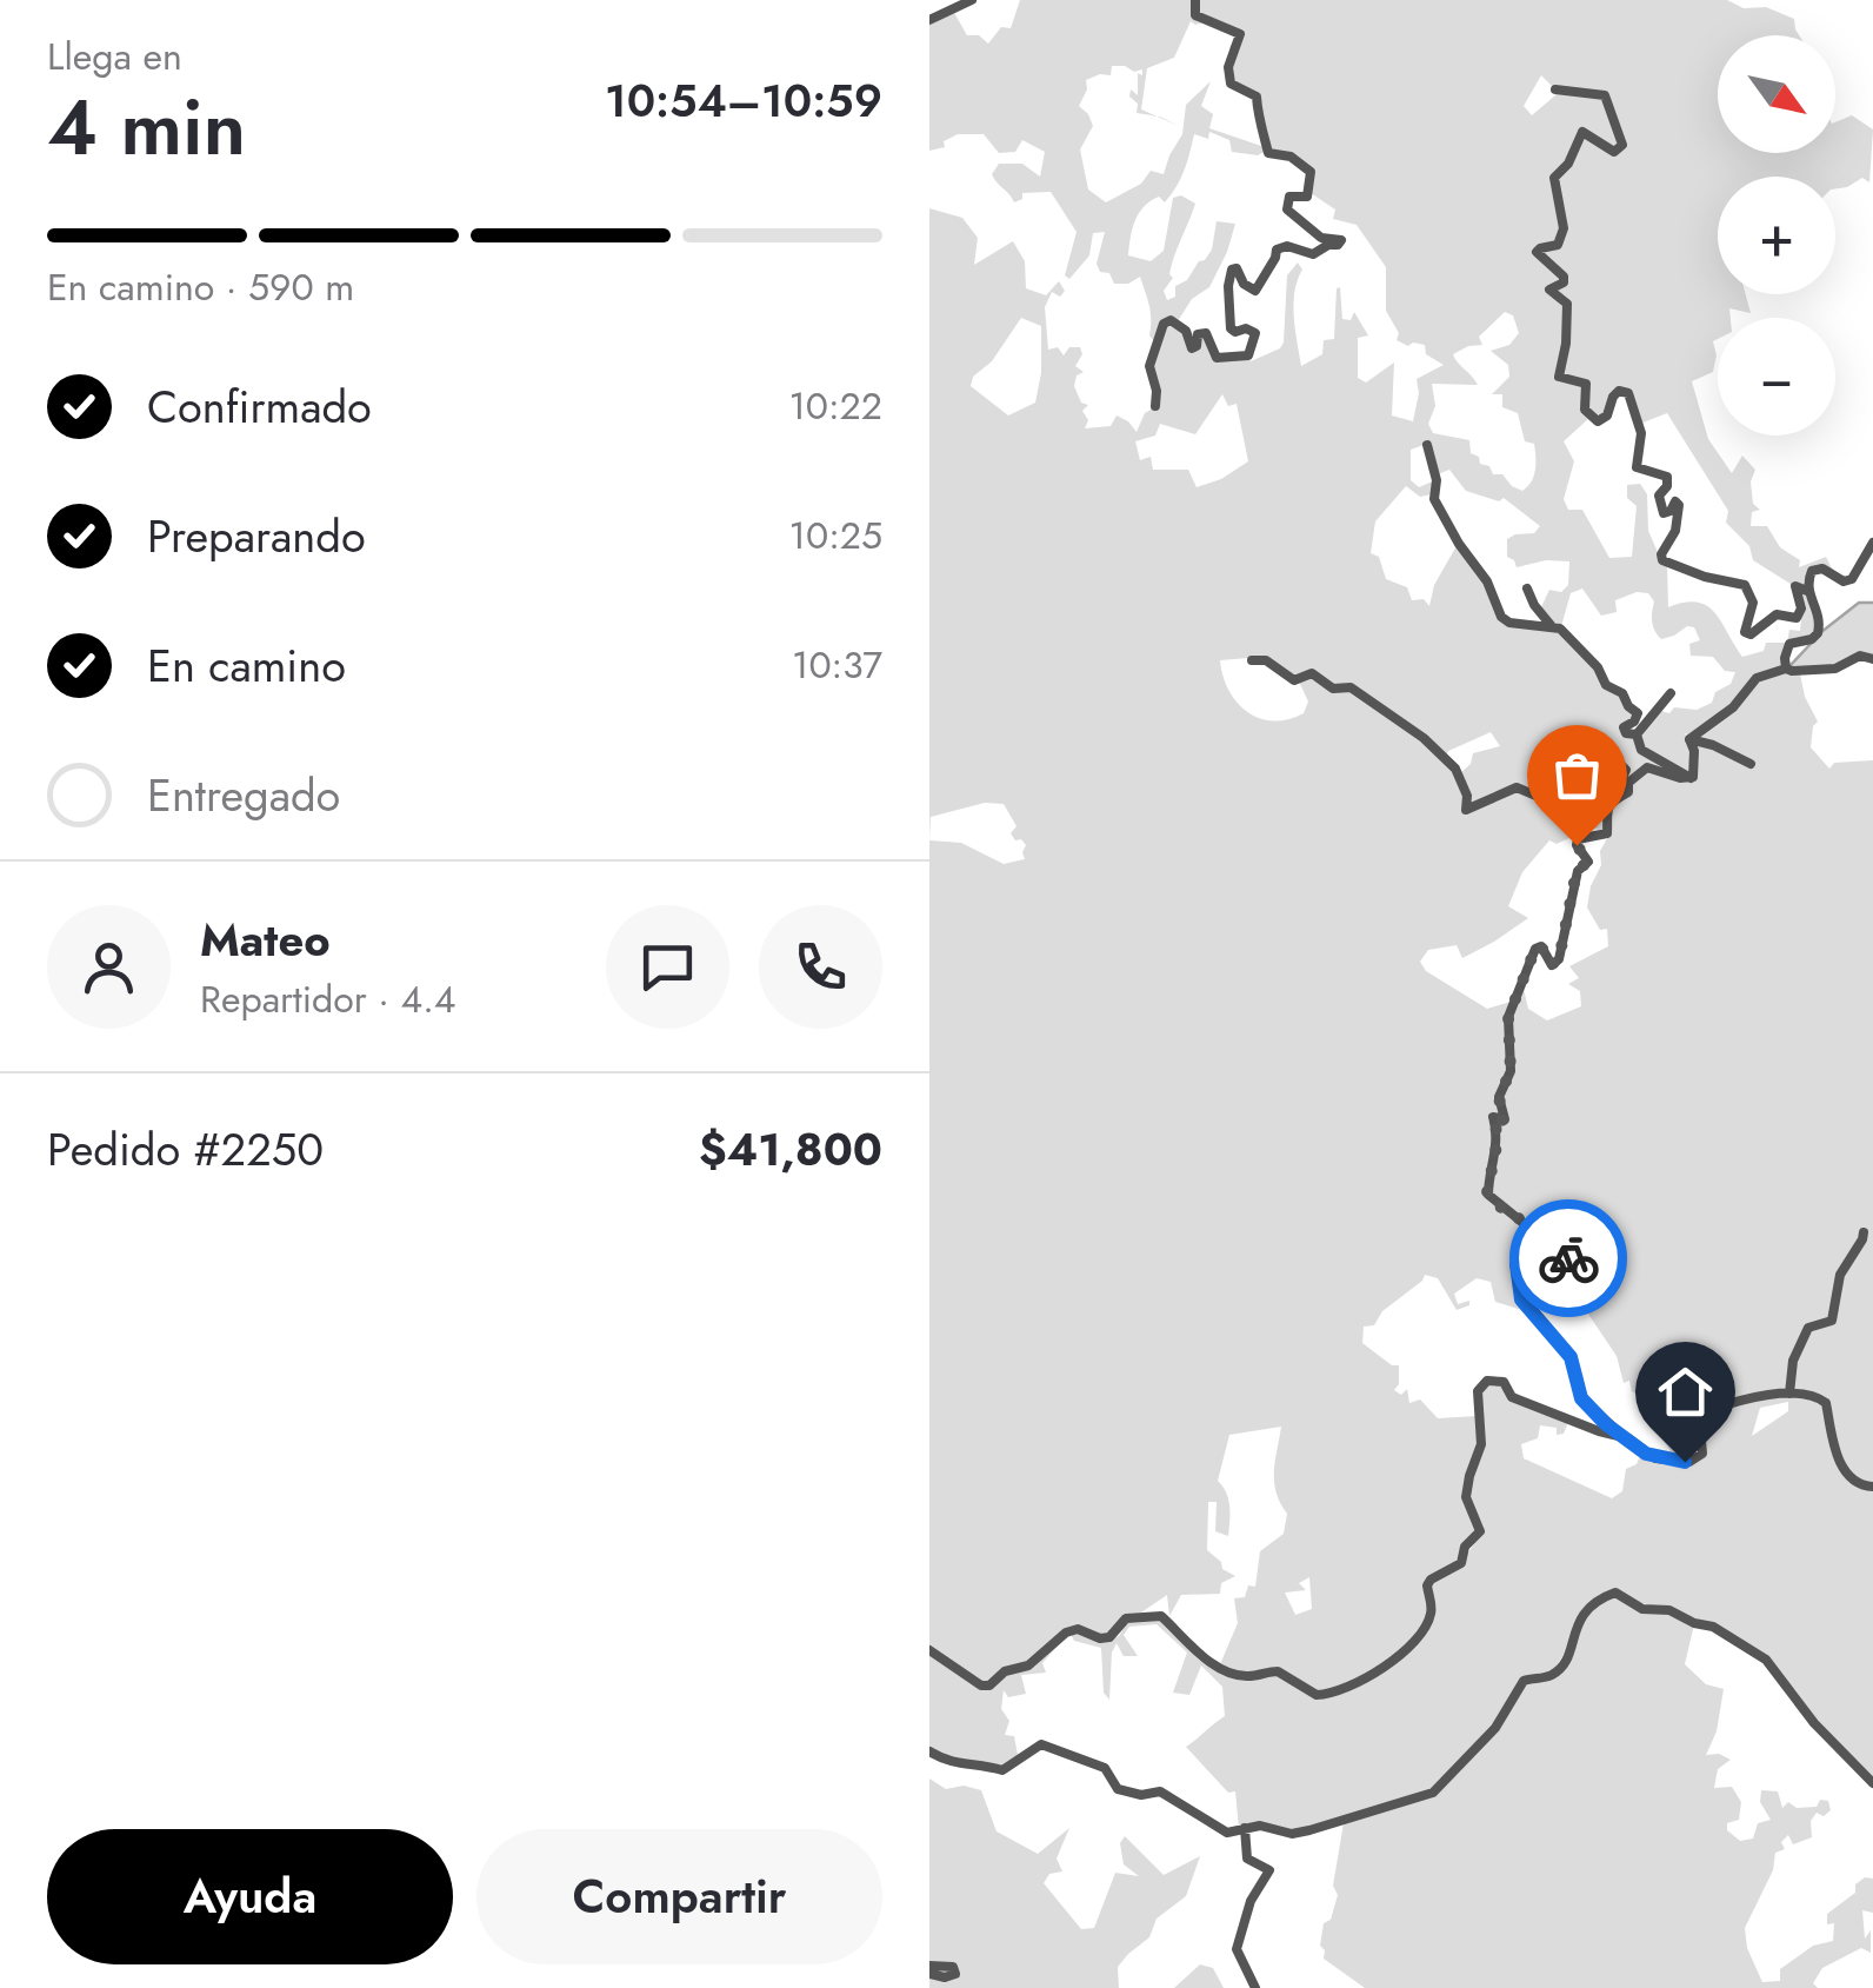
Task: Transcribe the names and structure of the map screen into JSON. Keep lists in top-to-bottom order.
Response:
{
  "north": "bottom right",
  "page": {
    "heading": ["4 min", "Llega en", "10:54–10:59"],
    "panel": [
      "Mateo",
      "Repartidor · 4.4",
      "Pedido #2250",
      "$41,800"
    ],
    "map_buttons": ["+", "−"],
    "bar": "En camino · 590 m",
    "list": [
      ["Confirmado", "10:22"],
      ["Preparando", "10:25"],
      ["En camino", "10:37"],
      "Entregado"
    ],
    "buttons": ["Ayuda", "Compartir"]
  }
}
